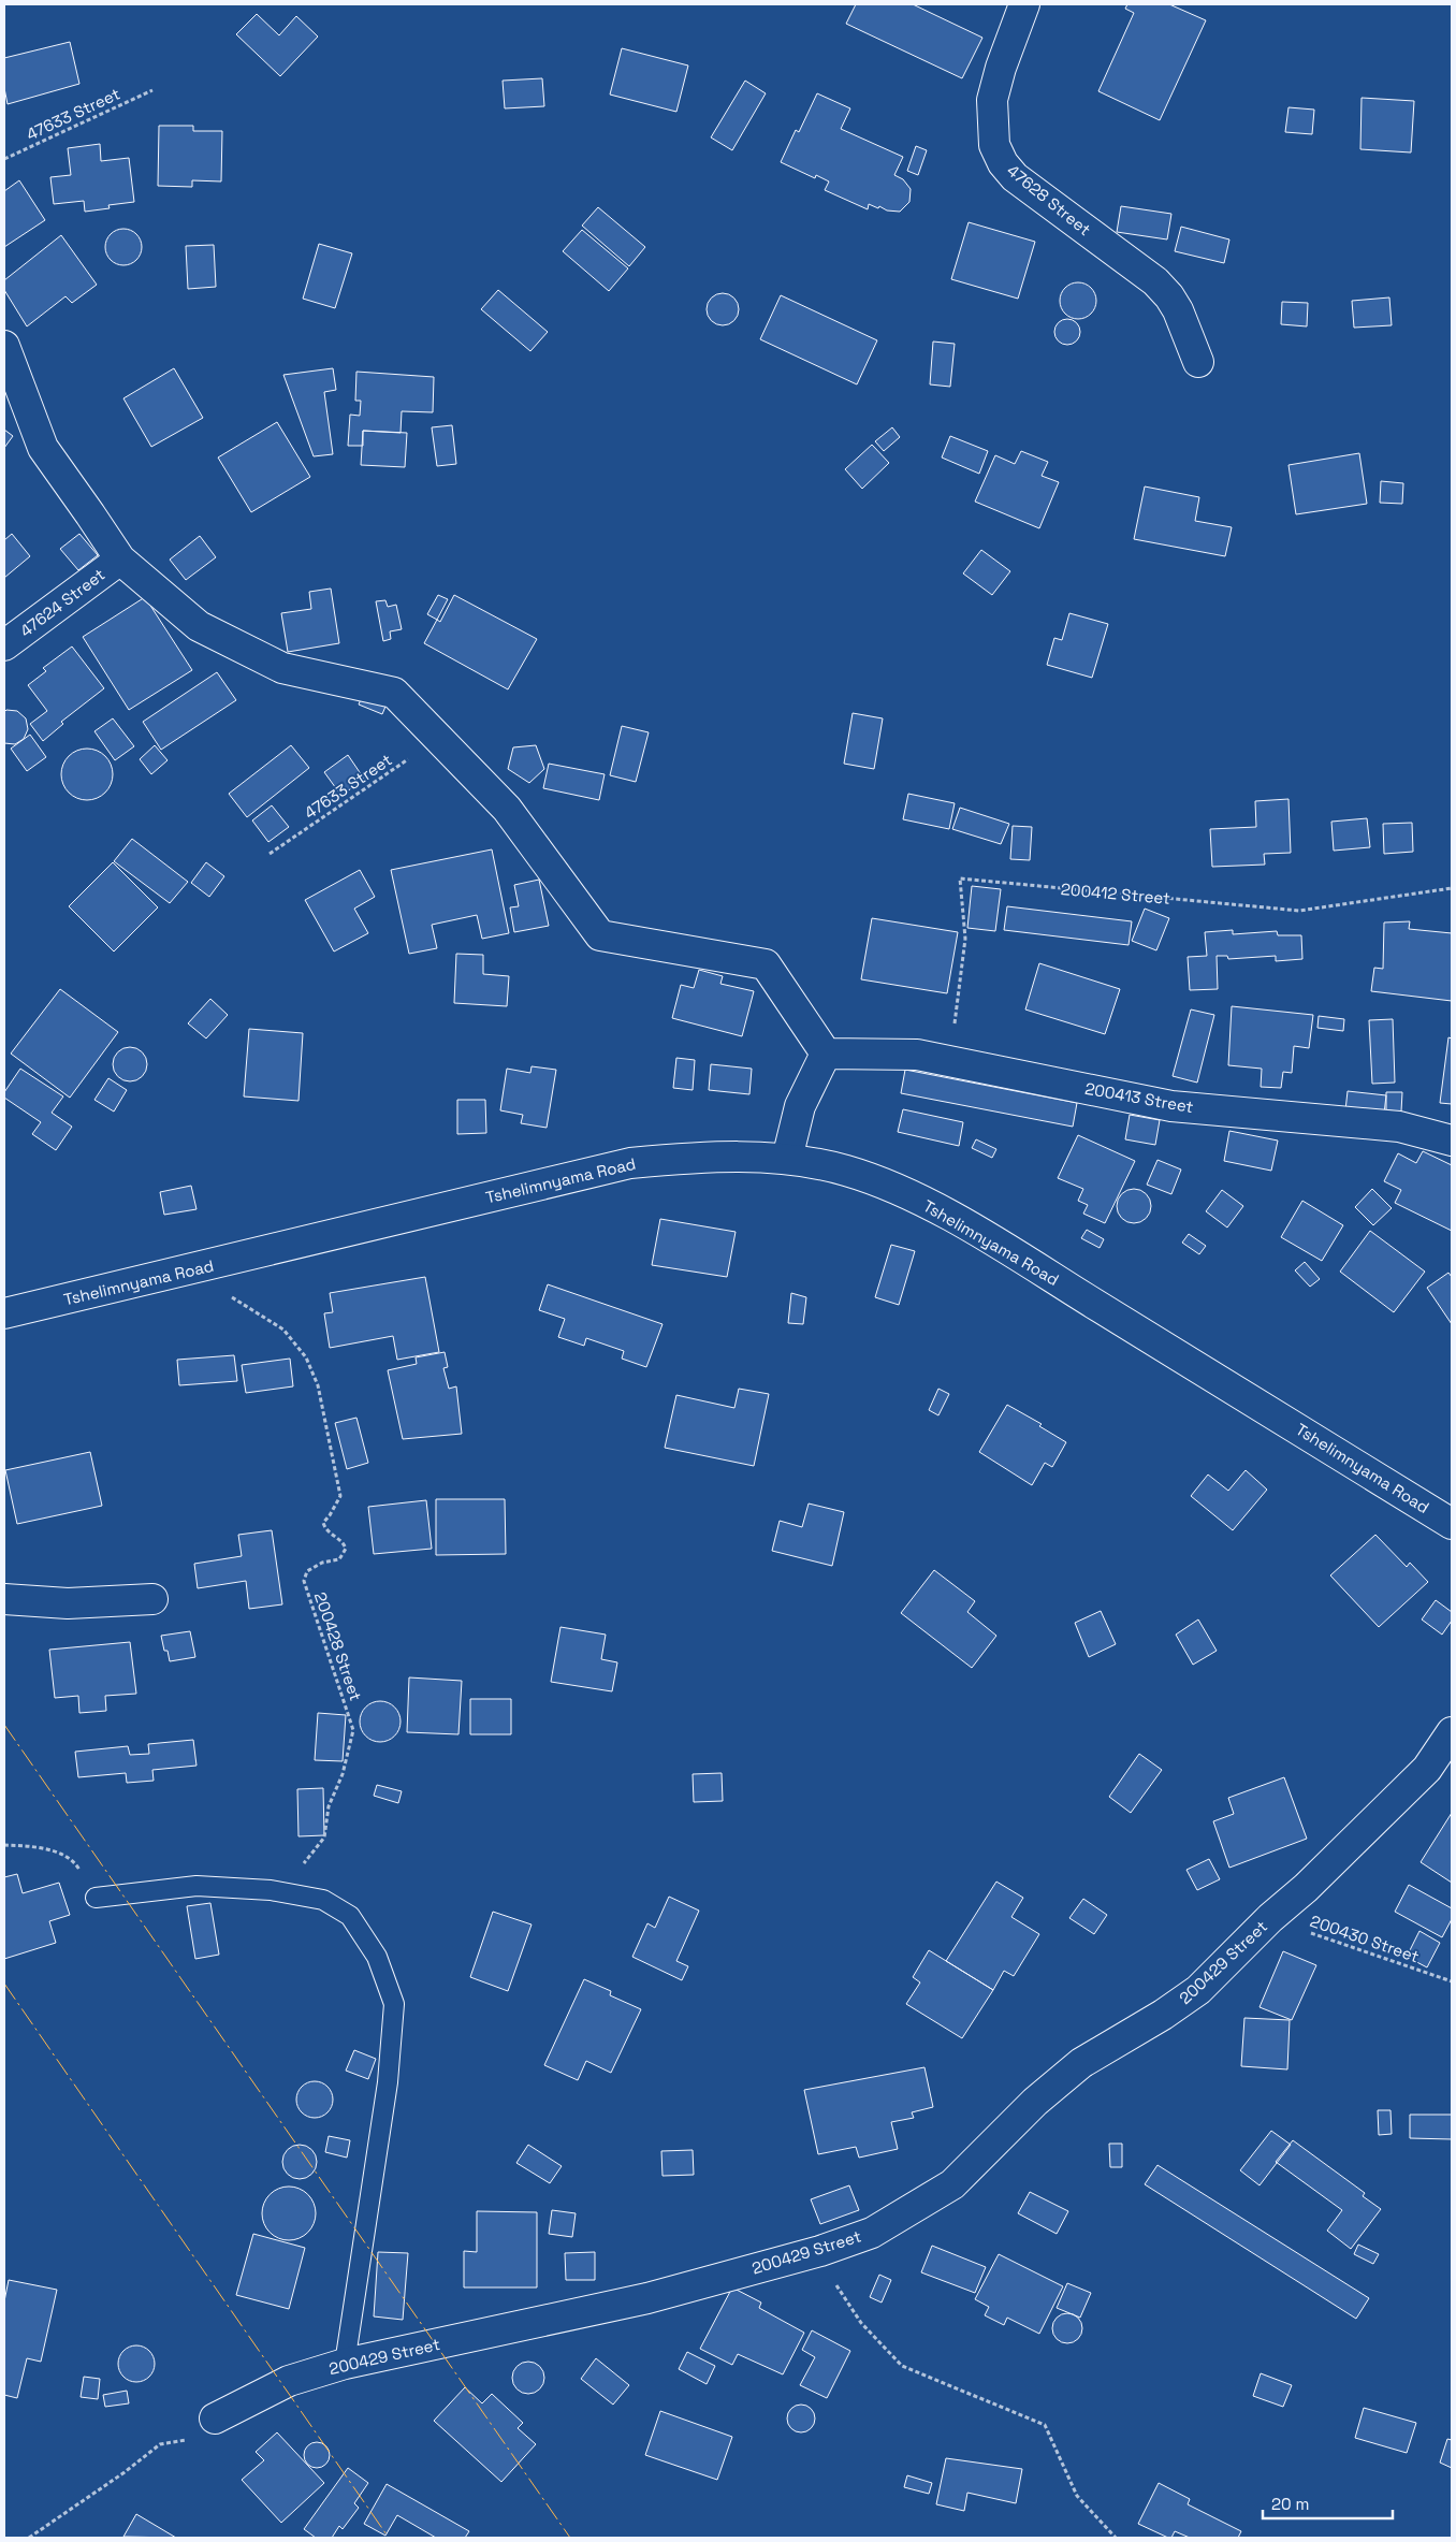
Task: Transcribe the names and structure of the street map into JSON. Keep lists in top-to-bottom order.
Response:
{
  "streets": {
    "street": [
      "47628 Street",
      "47624 Street",
      "200413 Street",
      "Tshelimnyama Road",
      "200429 Street"
    ],
    "path": [
      "47633 Street",
      "200412 Street",
      "200428 Street",
      "200430 Street"
    ]
  },
  "crossings": [
    ["200412 Street", "200413 Street"],
    ["Tshelimnyama Road", "200428 Street"],
    ["200430 Street", "200429 Street"]
  ],
  "scale_bar": "20 m"
}
